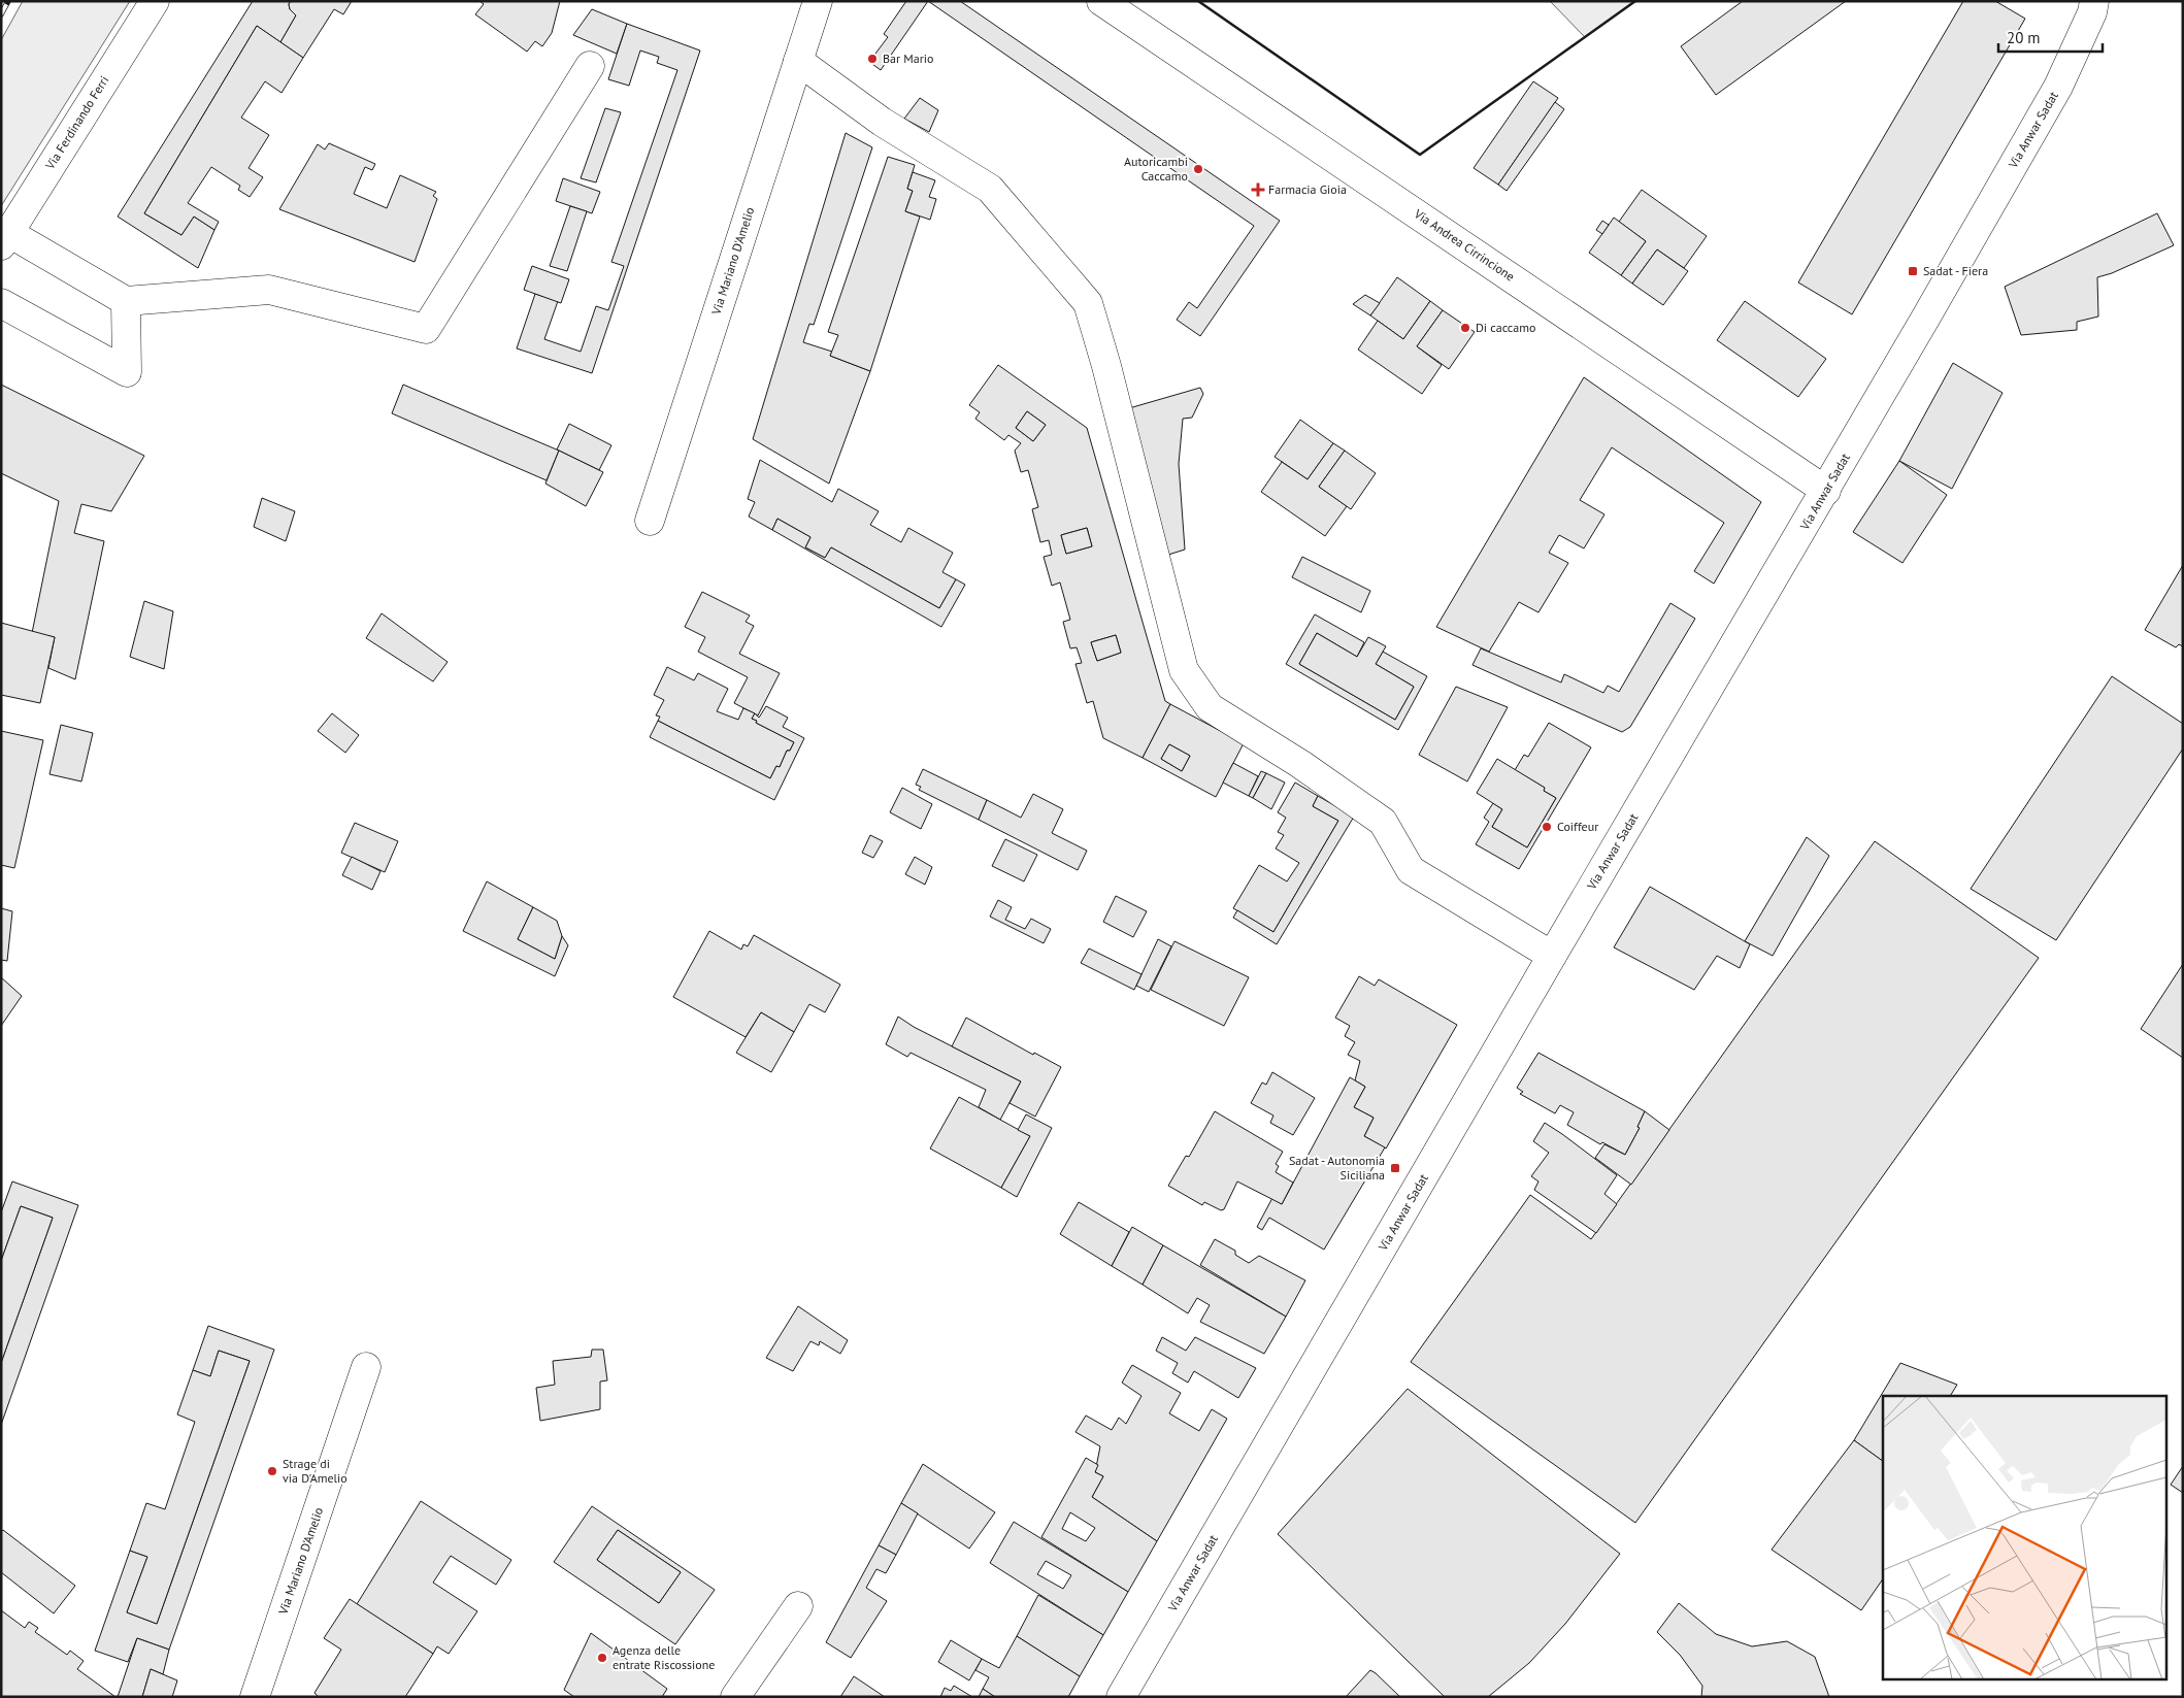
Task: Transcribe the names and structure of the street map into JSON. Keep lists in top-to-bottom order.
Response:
{
  "streets": {
    "street": [
      "Via Ferdinando Ferri",
      "Via Anwar Sadat",
      "Via Andrea Cirrincione",
      "Via Mariano D'Amelio"
    ]
  },
  "crossings": [
    ["Via Anwar Sadat", "Via Andrea Cirrincione"]
  ],
  "places": {
    "other": [
      "Bar Mario",
      "Autoricambi Caccamo",
      "Di caccamo",
      "Coiffeur",
      "Strage di via D'Amelio",
      "Agenza delle entrate Riscossione"
    ],
    "health": ["Farmacia Gioia"],
    "transit": ["Sadat - Fiera", "Sadat - Autonomia Siciliana"]
  },
  "scale_bar": "20 m"
}
